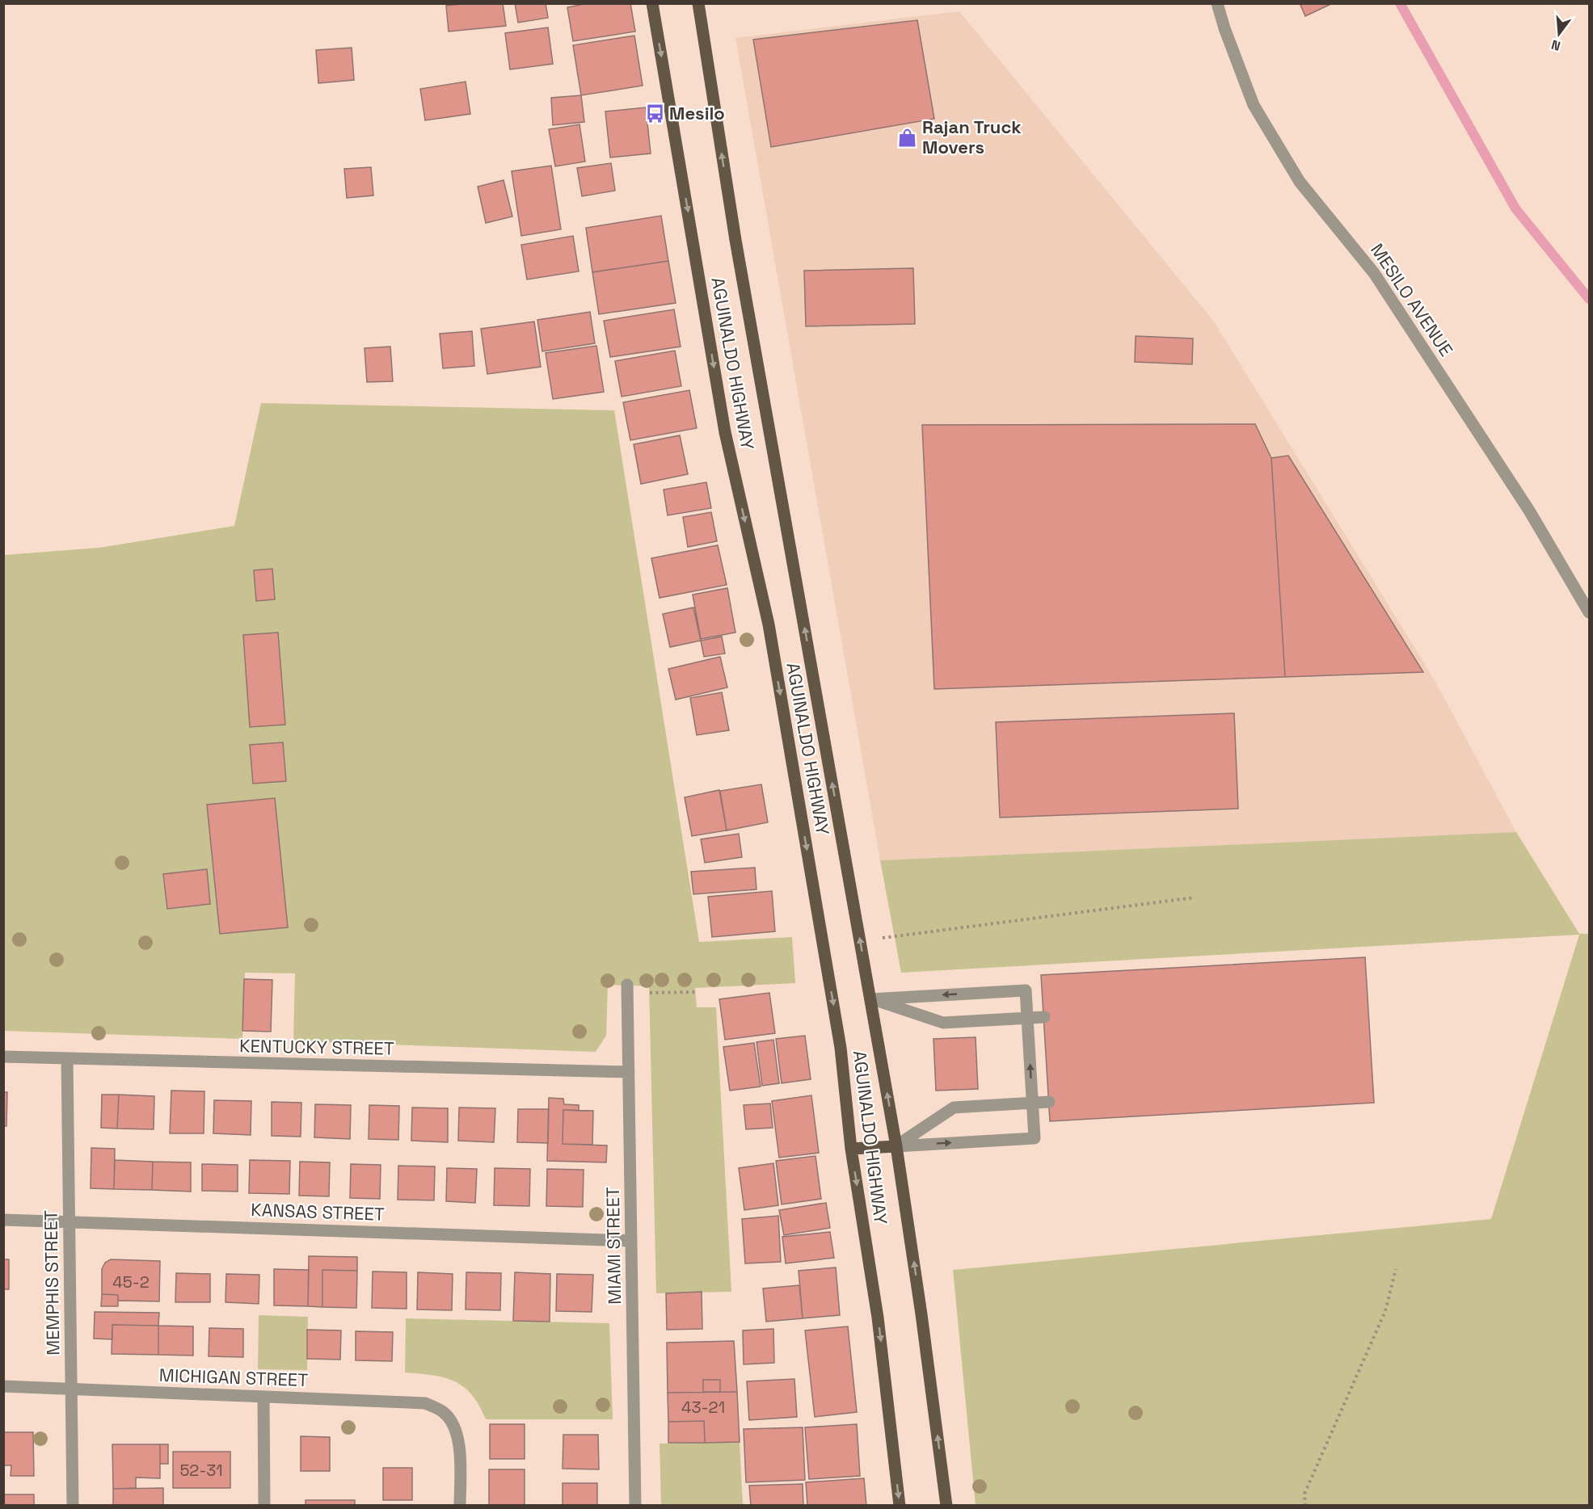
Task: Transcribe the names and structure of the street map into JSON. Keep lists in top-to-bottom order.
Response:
{
  "streets": {
    "main road": ["AGUINALDO HIGHWAY"],
    "street": [
      "MESILO AVENUE",
      "KENTUCKY STREET",
      "KANSAS STREET",
      "MIAMI STREET",
      "MEMPHIS STREET",
      "MICHIGAN STREET"
    ]
  },
  "crossings": [
    ["KENTUCKY STREET", "MIAMI STREET"],
    ["KENTUCKY STREET", "MEMPHIS STREET"],
    ["KANSAS STREET", "MIAMI STREET"],
    ["KANSAS STREET", "MEMPHIS STREET"],
    ["MEMPHIS STREET", "MICHIGAN STREET"]
  ],
  "places": {
    "bus stop": ["Mesilo"],
    "shop": ["Rajan Truck Movers"]
  },
  "house_numbers": ["45-2", "43-21", "52-31"],
  "north": "bottom"
}
